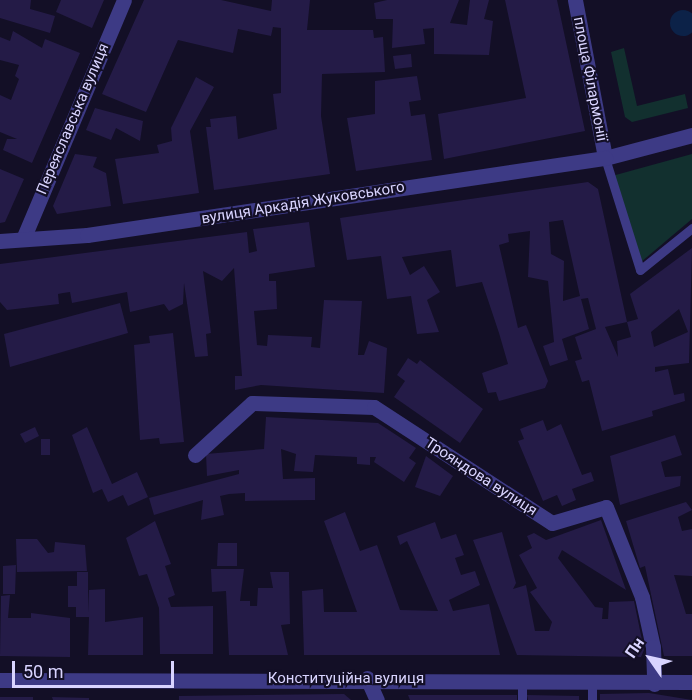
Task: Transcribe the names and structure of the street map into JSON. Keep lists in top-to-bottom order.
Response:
{
  "streets": {
    "street": [
      "площа Філармонії",
      "Переяславська вулиця",
      "вулиця Аркадія Жуковського",
      "Трояндова вулиця",
      "Конституційна вулиця"
    ]
  },
  "crossings": [
    ["площа Філармонії", "вулиця Аркадія Жуковського"],
    ["Переяславська вулиця", "вулиця Аркадія Жуковського"],
    ["Трояндова вулиця", "Конституційна вулиця"]
  ],
  "scale_bar": "50 m",
  "north": "top left"
}
